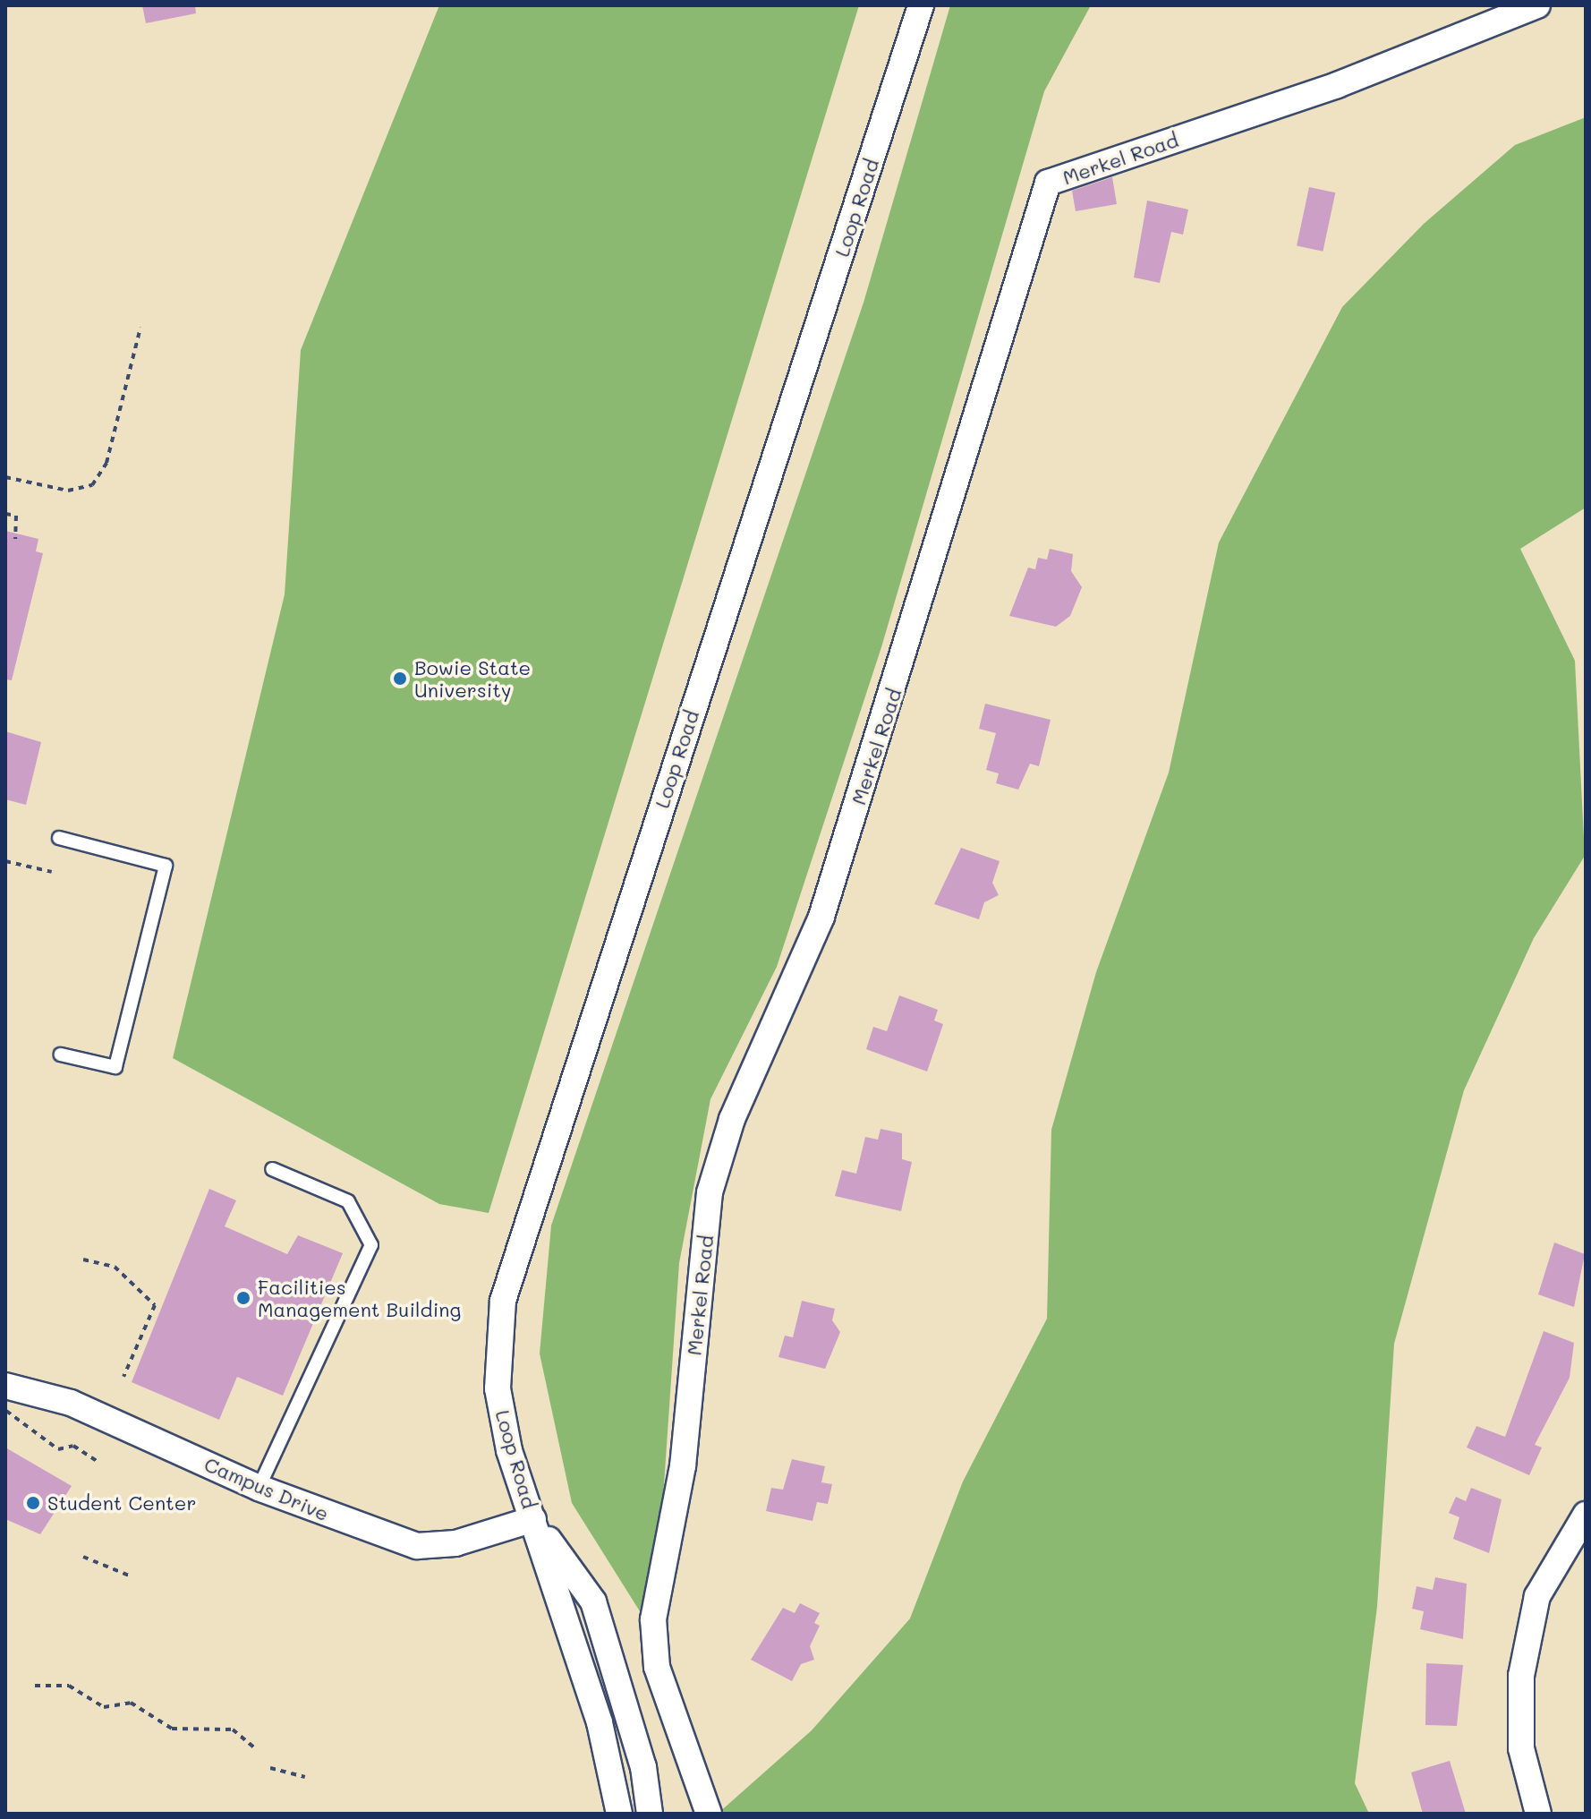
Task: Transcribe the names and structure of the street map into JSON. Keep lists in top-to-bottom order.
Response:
{
  "streets": {
    "street": ["Merkel Road", "Loop Road", "Campus Drive"]
  },
  "crossings": [
    ["Loop Road", "Campus Drive"]
  ],
  "places": ["Bowie State University", "Facilities Management Building", "Student Center"]
}
